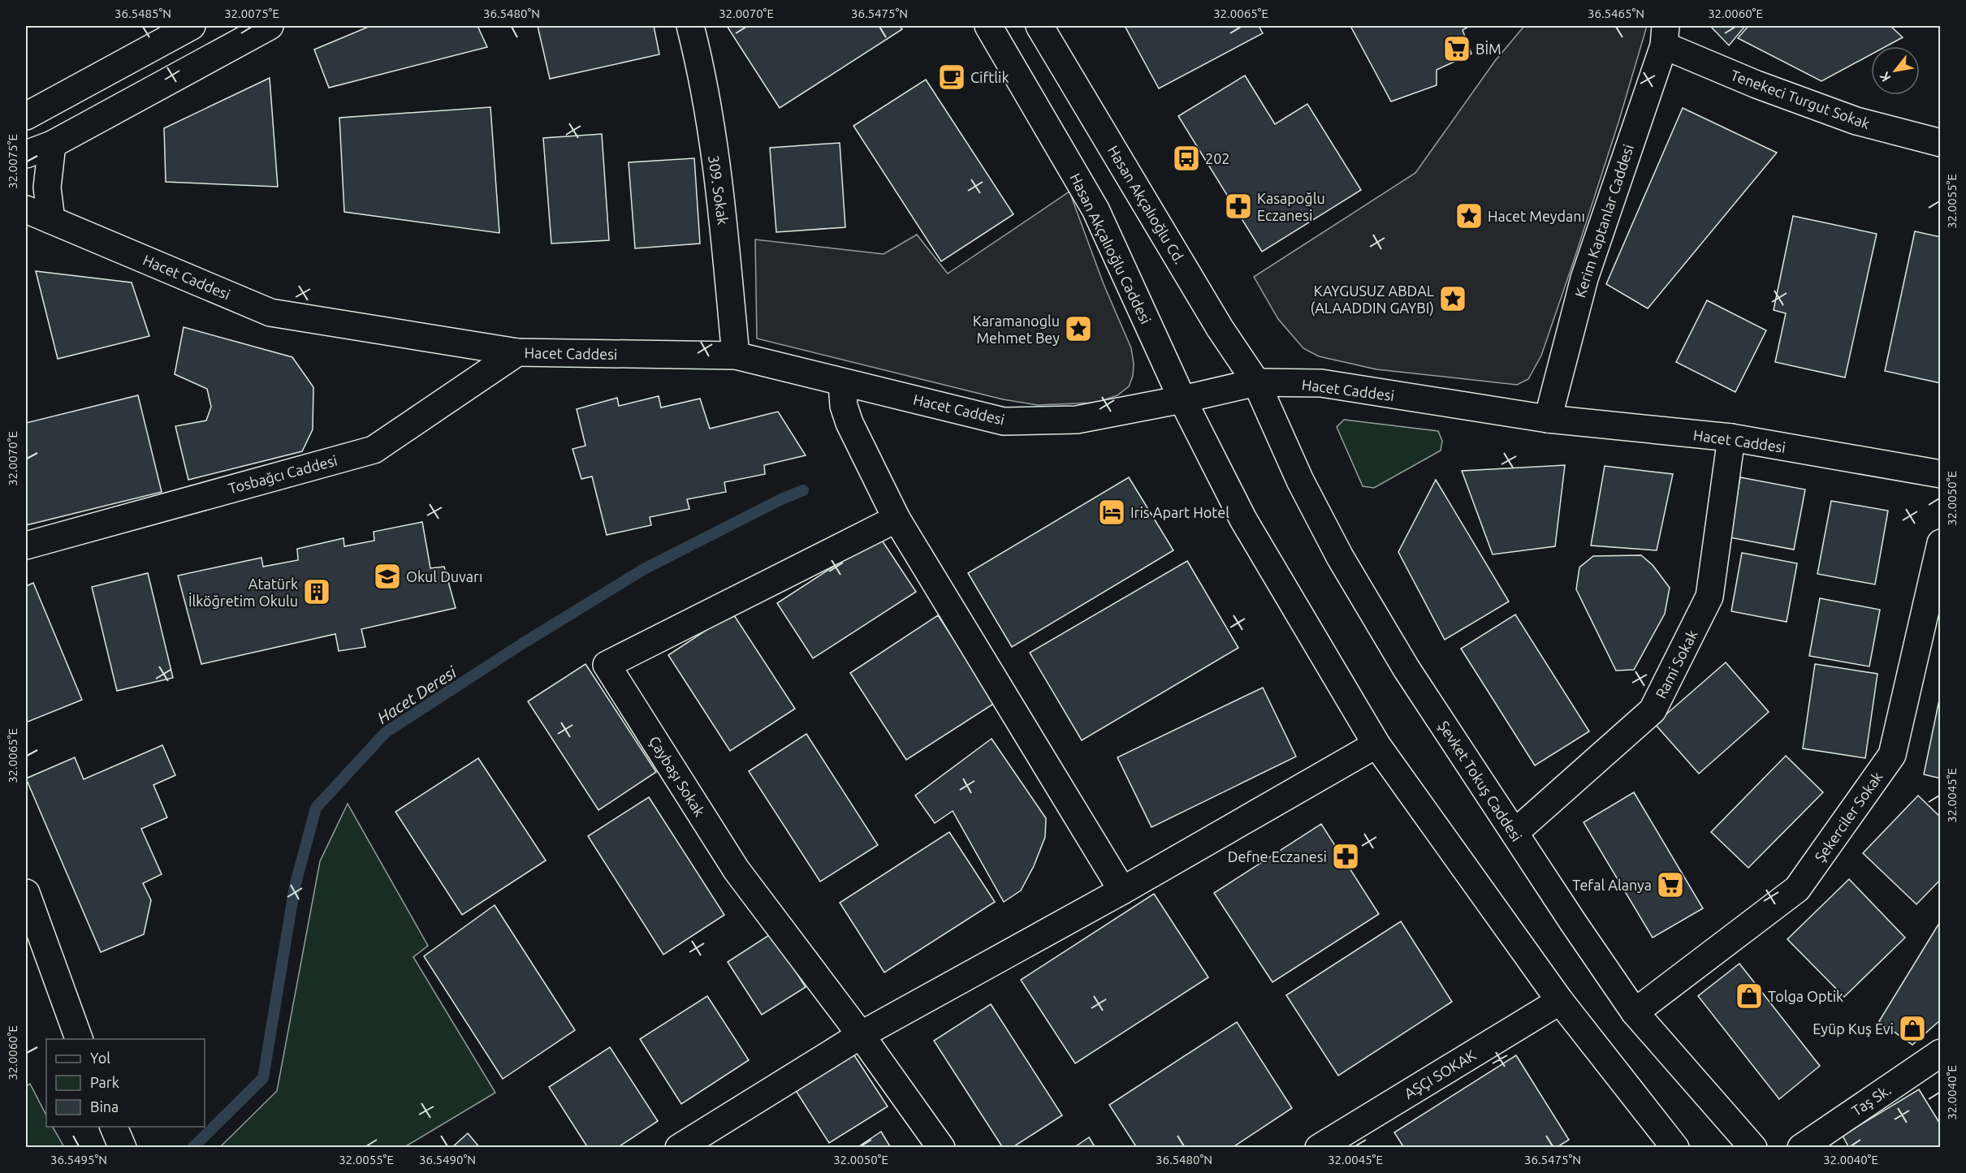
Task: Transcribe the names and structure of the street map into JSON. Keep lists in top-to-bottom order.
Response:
{
  "streets": {
    "street": [
      "Tenekeci Turgut Sokak",
      "309. Sokak",
      "Hasan Akçalıoğlu Cd.",
      "Kerim Kaptanlar Caddesi",
      "Hasan Akçalıoğlu Caddesi",
      "Hacet Caddesi",
      "Tosbağcı Caddesi",
      "Rami Sokak",
      "Çaybaşı Sokak",
      "Şevket Tokuş Caddesi",
      "Şekerciler Sokak",
      "AŞÇI SOKAK",
      "Taş Sk."
    ]
  },
  "crossings": [
    ["Tenekeci Turgut Sokak", "Kerim Kaptanlar Caddesi"],
    ["309. Sokak", "Hacet Caddesi"],
    ["Hasan Akçalıoğlu Cd.", "Hacet Caddesi"],
    ["Hasan Akçalıoğlu Cd.", "Şevket Tokuş Caddesi"],
    ["Kerim Kaptanlar Caddesi", "Hacet Caddesi"],
    ["Hasan Akçalıoğlu Caddesi", "Hacet Caddesi"],
    ["Hacet Caddesi", "Tosbağcı Caddesi"],
    ["Hacet Caddesi", "Rami Sokak"],
    ["Hacet Caddesi", "Şevket Tokuş Caddesi"],
    ["Rami Sokak", "Şevket Tokuş Caddesi"],
    ["Şevket Tokuş Caddesi", "Şekerciler Sokak"]
  ],
  "water": ["Hacet Deresi"],
  "places": {
    "supermarket": ["BİM", "Tefal Alanya"],
    "cafe": ["Ciftlik"],
    "bus stop": ["202"],
    "pharmacy": ["Kasapoğlu Eczanesi", "Defne Eczanesi"],
    "place": ["Hacet Meydanı", "KAYGUSUZ ABDAL (ALAADDIN GAYBI)", "Karamanoglu Mehmet Bey"],
    "hotel": ["Iris Apart Hotel"],
    "school or university": ["Okul Duvarı"],
    "building": ["Atatürk İlköğretim Okulu"],
    "shop": ["Tolga Optik", "Eyüp Kuş Evi"]
  },
  "legend": ["Yol", "Park", "Bina"],
  "north": "bottom left",
  "coordinates": [
    "36.5485°N",
    "32.0075°E",
    "36.5480°N",
    "32.0070°E",
    "36.5475°N",
    "32.0065°E",
    "36.5465°N",
    "32.0060°E",
    "32.0055°E",
    "32.0050°E",
    "32.0045°E",
    "32.0040°E",
    "36.5495°N",
    "36.5490°N"
  ]
}
